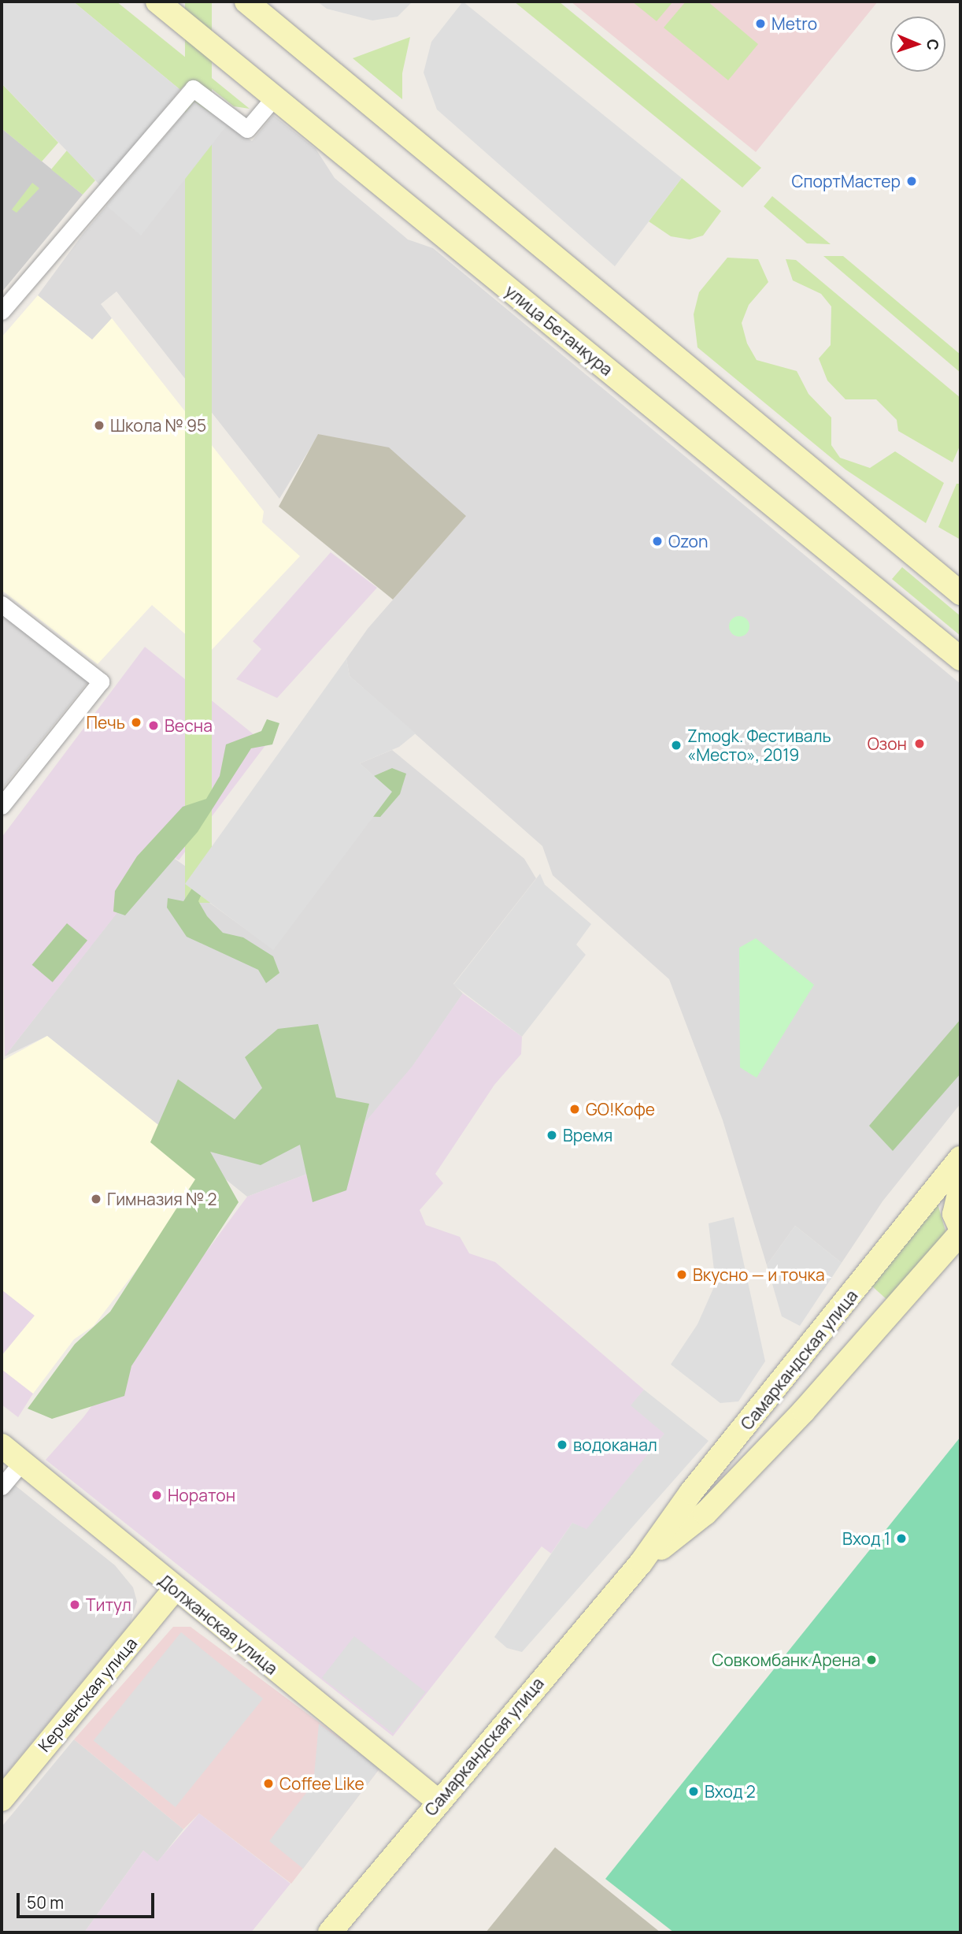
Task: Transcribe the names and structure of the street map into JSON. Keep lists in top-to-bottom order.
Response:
{
  "streets": {
    "main road": [
      "улица Бетанкура",
      "Самаркандская улица",
      "Должанская улица",
      "Керченская улица"
    ]
  },
  "crossings": [
    ["Самаркандская улица", "Должанская улица"],
    ["Должанская улица", "Керченская улица"]
  ],
  "places": [
    "Metro",
    "СпортМастер",
    "Школа № 95",
    "Ozon",
    "Печь",
    "Весна",
    "Озон",
    "Zmogk. Фестиваль «Место», 2019",
    "GO!Кофе",
    "Время",
    "Гимназия № 2",
    "Вкусно — и точка",
    "водоканал",
    "Норатон",
    "Вход 1",
    "Титул",
    "Совкомбанк Арена",
    "Coffee Like",
    "Вход 2"
  ],
  "scale_bar": "50 m",
  "north": "right"
}
